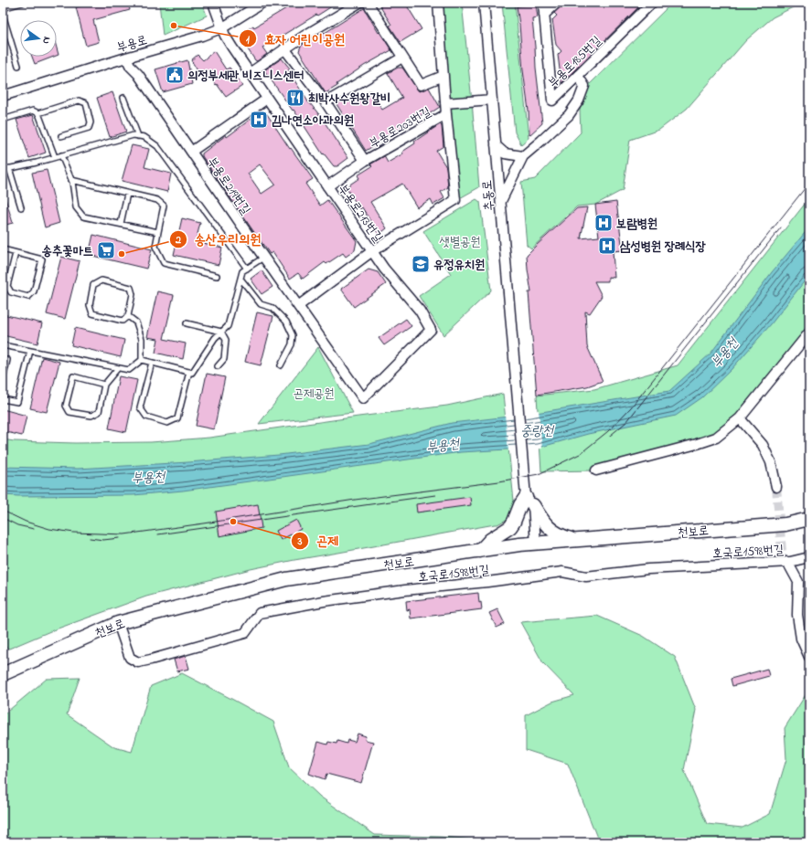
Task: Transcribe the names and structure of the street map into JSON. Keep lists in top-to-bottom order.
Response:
{
  "streets": {
    "main road": ["천보로"],
    "street": [
      "부용로",
      "부용로185번길",
      "부용로203번길",
      "부용로219번길",
      "추동로",
      "부용로213번길",
      "호국로1598번길"
    ]
  },
  "crossings": [
    ["부용로", "부용로219번길"],
    ["부용로", "부용로213번길"],
    ["부용로219번길", "부용로213번길"],
    ["천보로", "호국로1598번길"]
  ],
  "water": ["부용천", "중랑천"],
  "parks": ["샛별공원", "곤제공원"],
  "places": {
    "other": ["효자 어린이공원", "송산우리의원", "곤제"],
    "public building": ["의정부세관 비즈니스센터"],
    "restaurant": ["최박사수원왕갈비"],
    "hospital": ["김나연소아과의원", "보람병원", "삼성병원 장례식장"],
    "supermarket": ["송추꽃마트"],
    "school or university": ["유정유치원"]
  },
  "north": "right"
}
